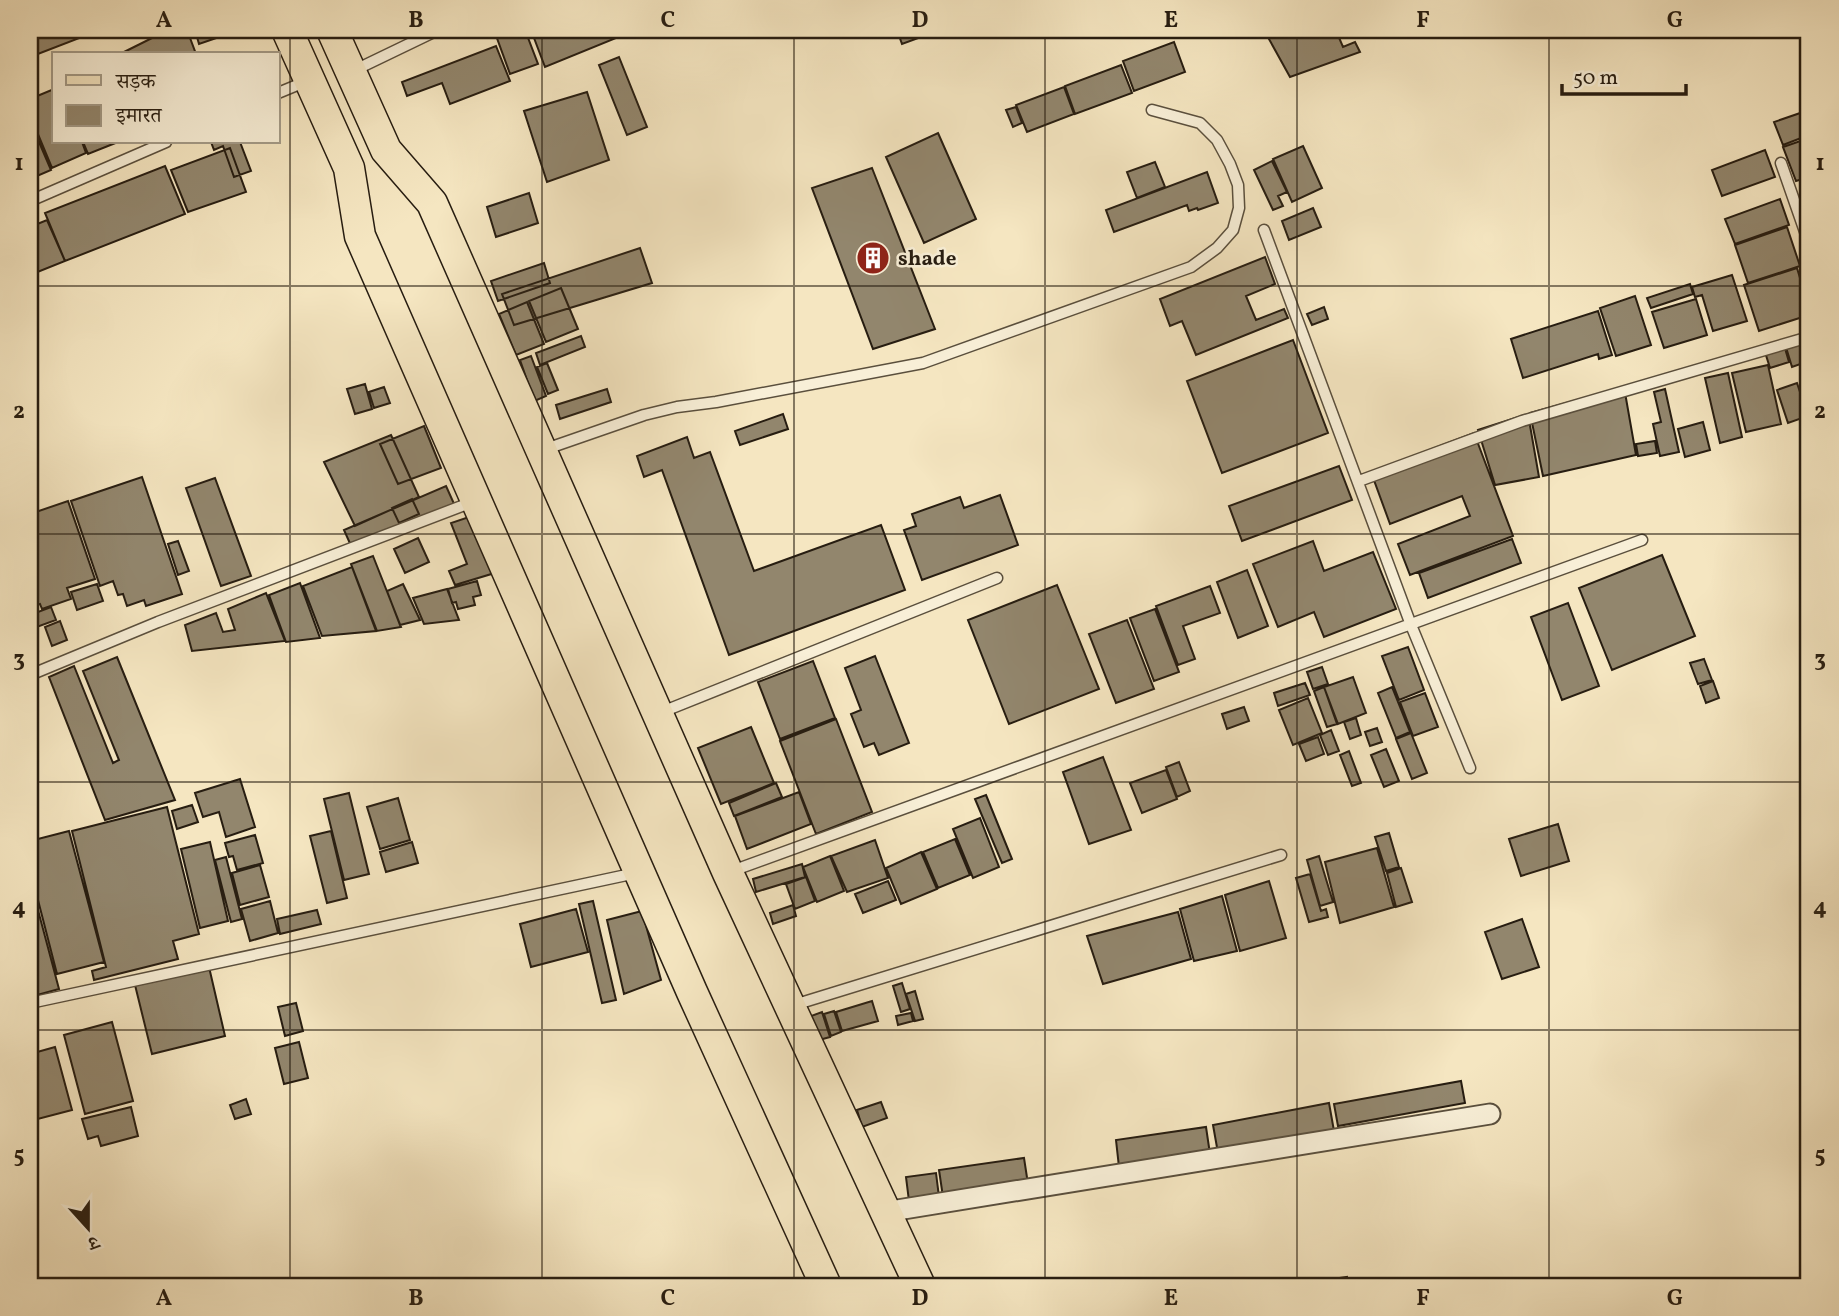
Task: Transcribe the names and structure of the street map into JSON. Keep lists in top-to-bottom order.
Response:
{
  "places": {
    "building": ["shade"]
  },
  "legend": ["सड़क", "इमारत"],
  "scale_bar": "50 m",
  "north": "bottom",
  "grid": {
    "columns": [
      "A",
      "B",
      "C",
      "D",
      "E",
      "F",
      "G"
    ],
    "rows": [
      "1",
      "2",
      "3",
      "4",
      "5"
    ]
  }
}
